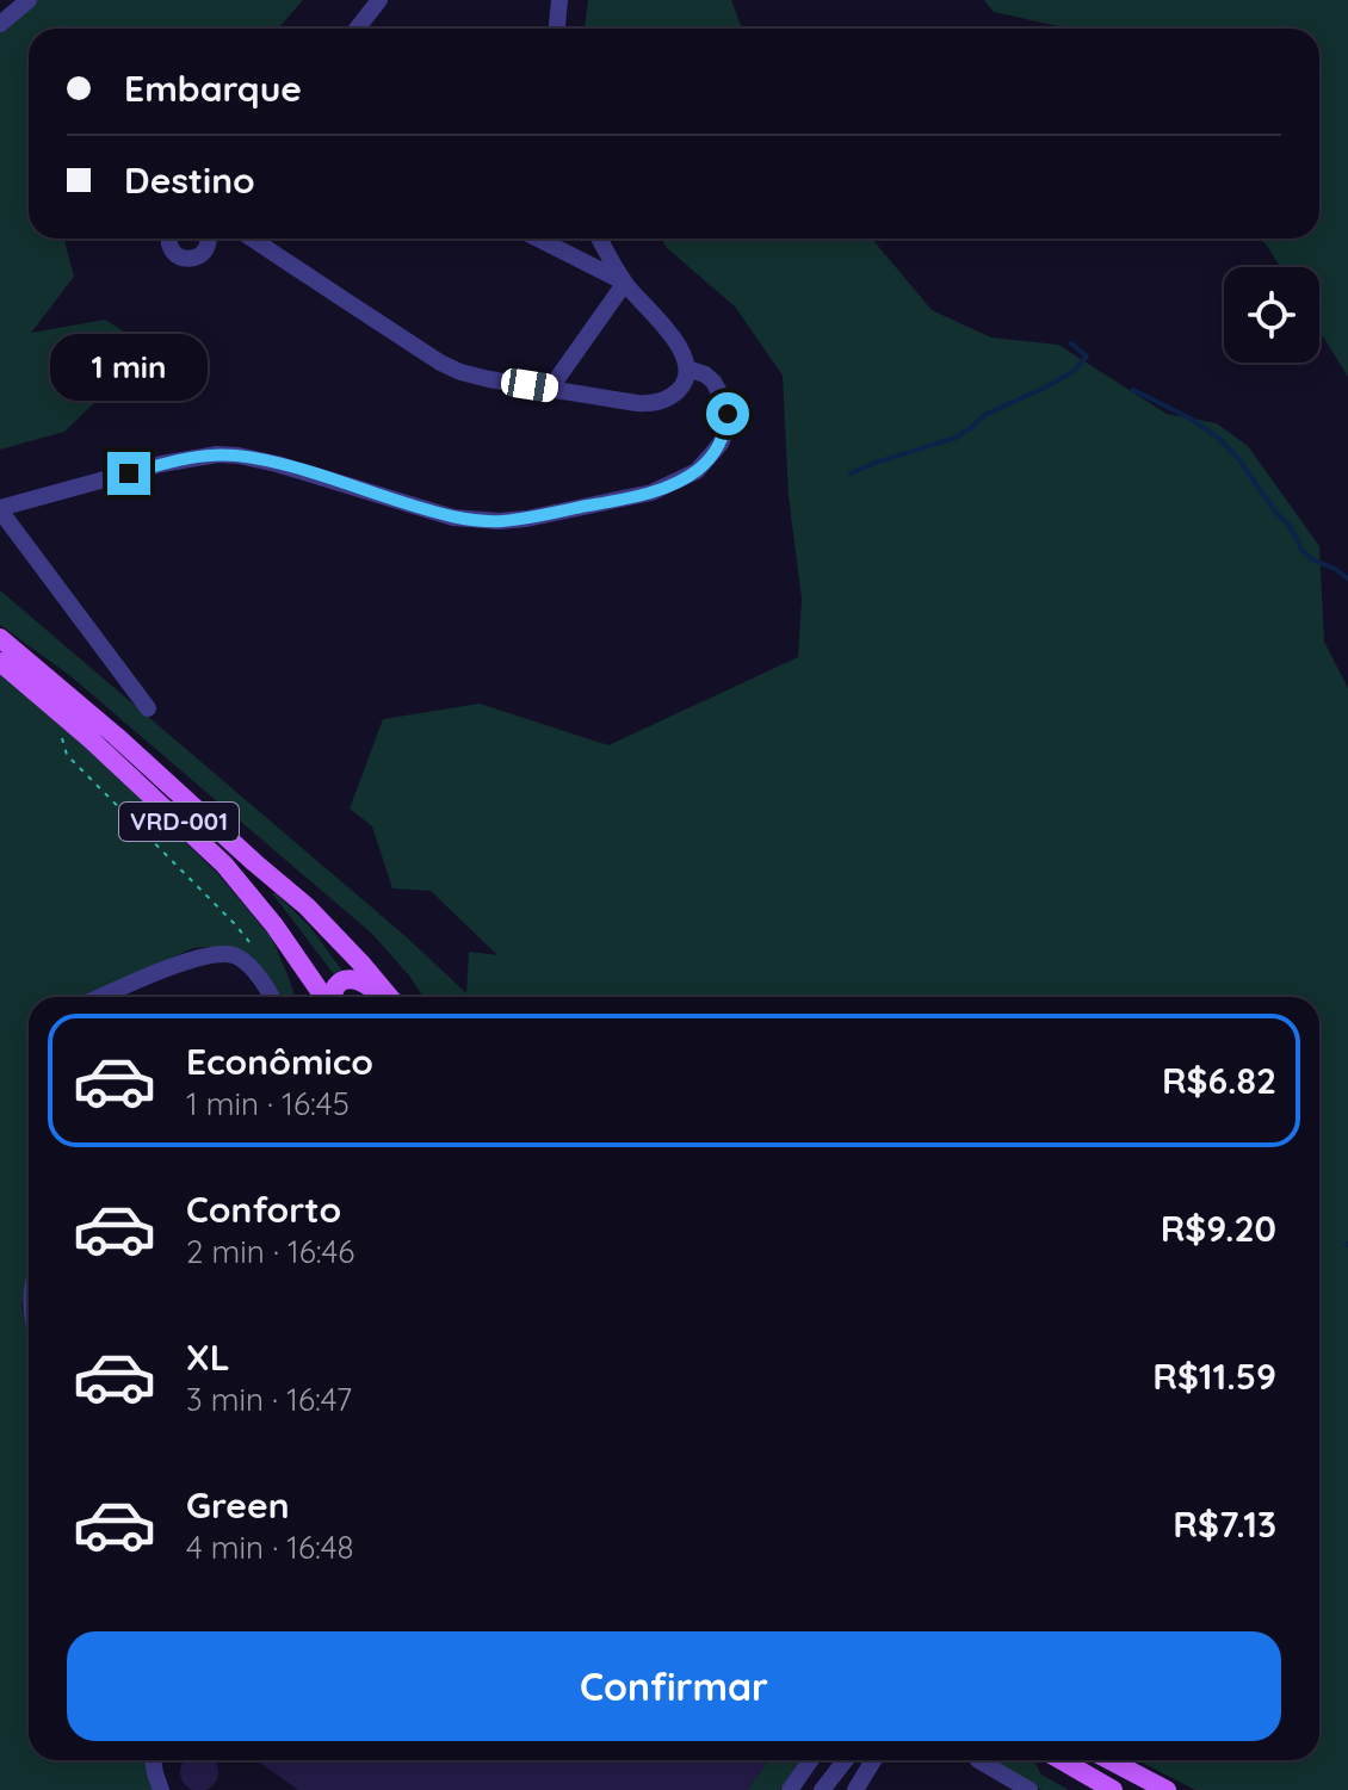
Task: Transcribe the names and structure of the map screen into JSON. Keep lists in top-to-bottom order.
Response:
{
  "streets": {
    "main road": ["VRD-001"]
  },
  "page": {
    "banner": ["Embarque", "Destino"],
    "bubble": "1 min",
    "list": [
      {
        "name": "Econômico",
        "note": "1 min · 16:45",
        "value": "R$6.82"
      },
      {
        "name": "Conforto",
        "note": "2 min · 16:46",
        "value": "R$9.20"
      },
      {
        "name": "XL",
        "note": "3 min · 16:47",
        "value": "R$11.59"
      },
      {
        "name": "Green",
        "note": "4 min · 16:48",
        "value": "R$7.13"
      }
    ],
    "buttons": "Confirmar"
  }
}
